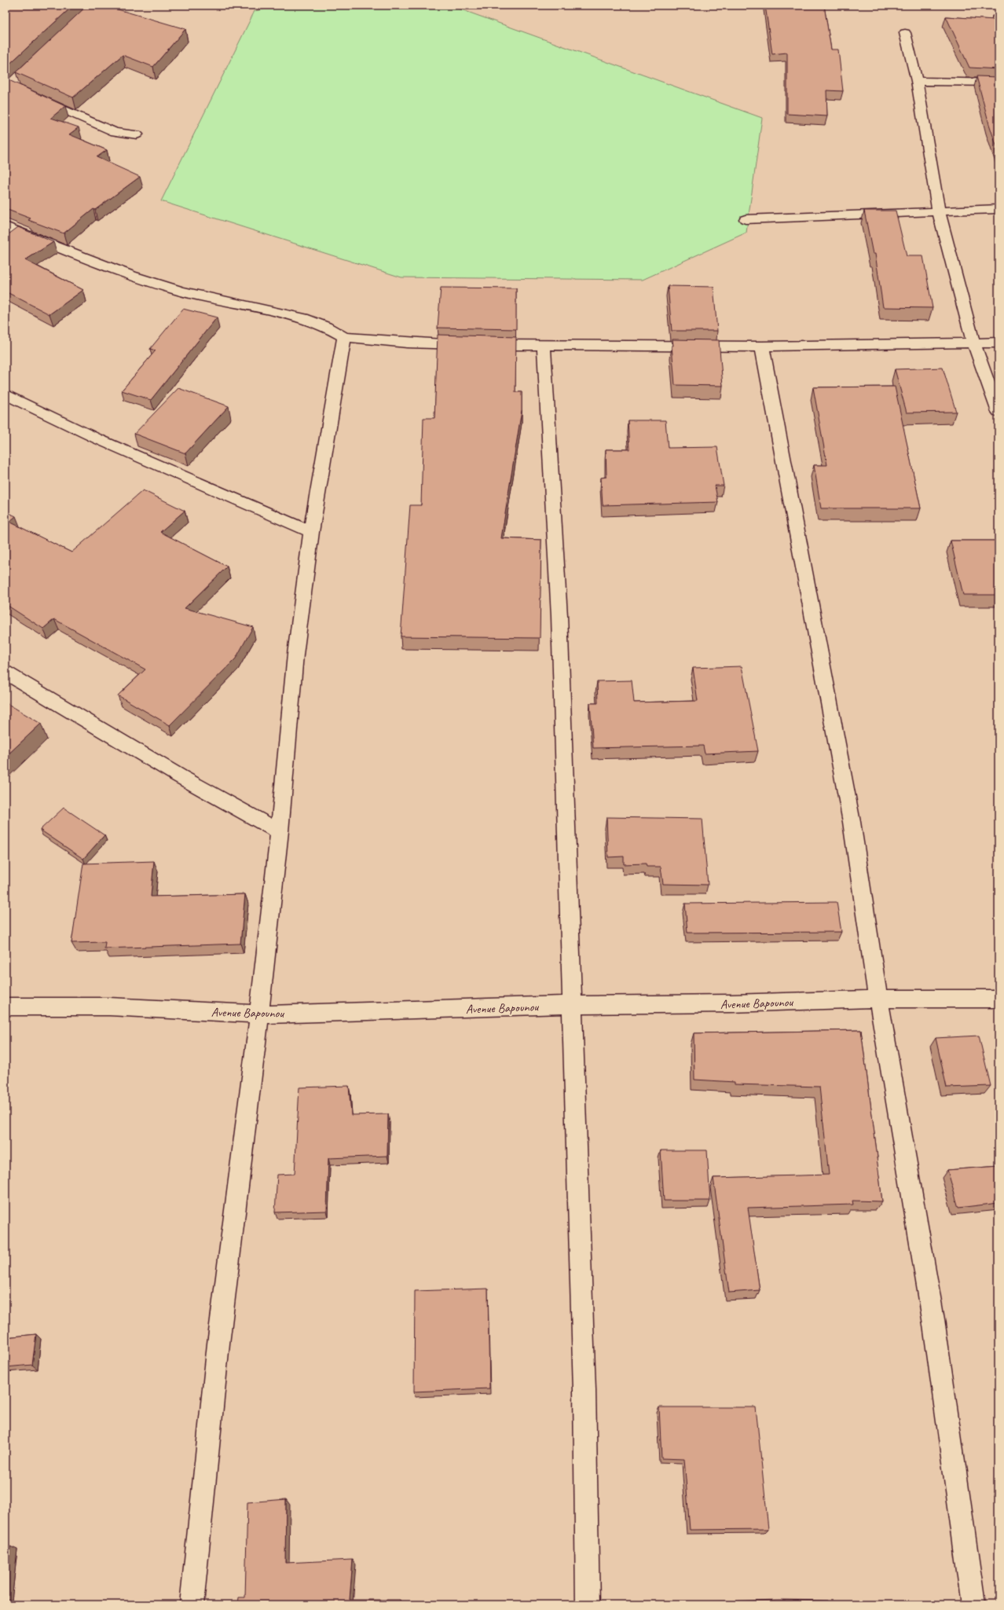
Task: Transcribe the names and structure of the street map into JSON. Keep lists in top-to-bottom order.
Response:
{
  "streets": {
    "street": ["Avenue Bapounou"]
  }
}
